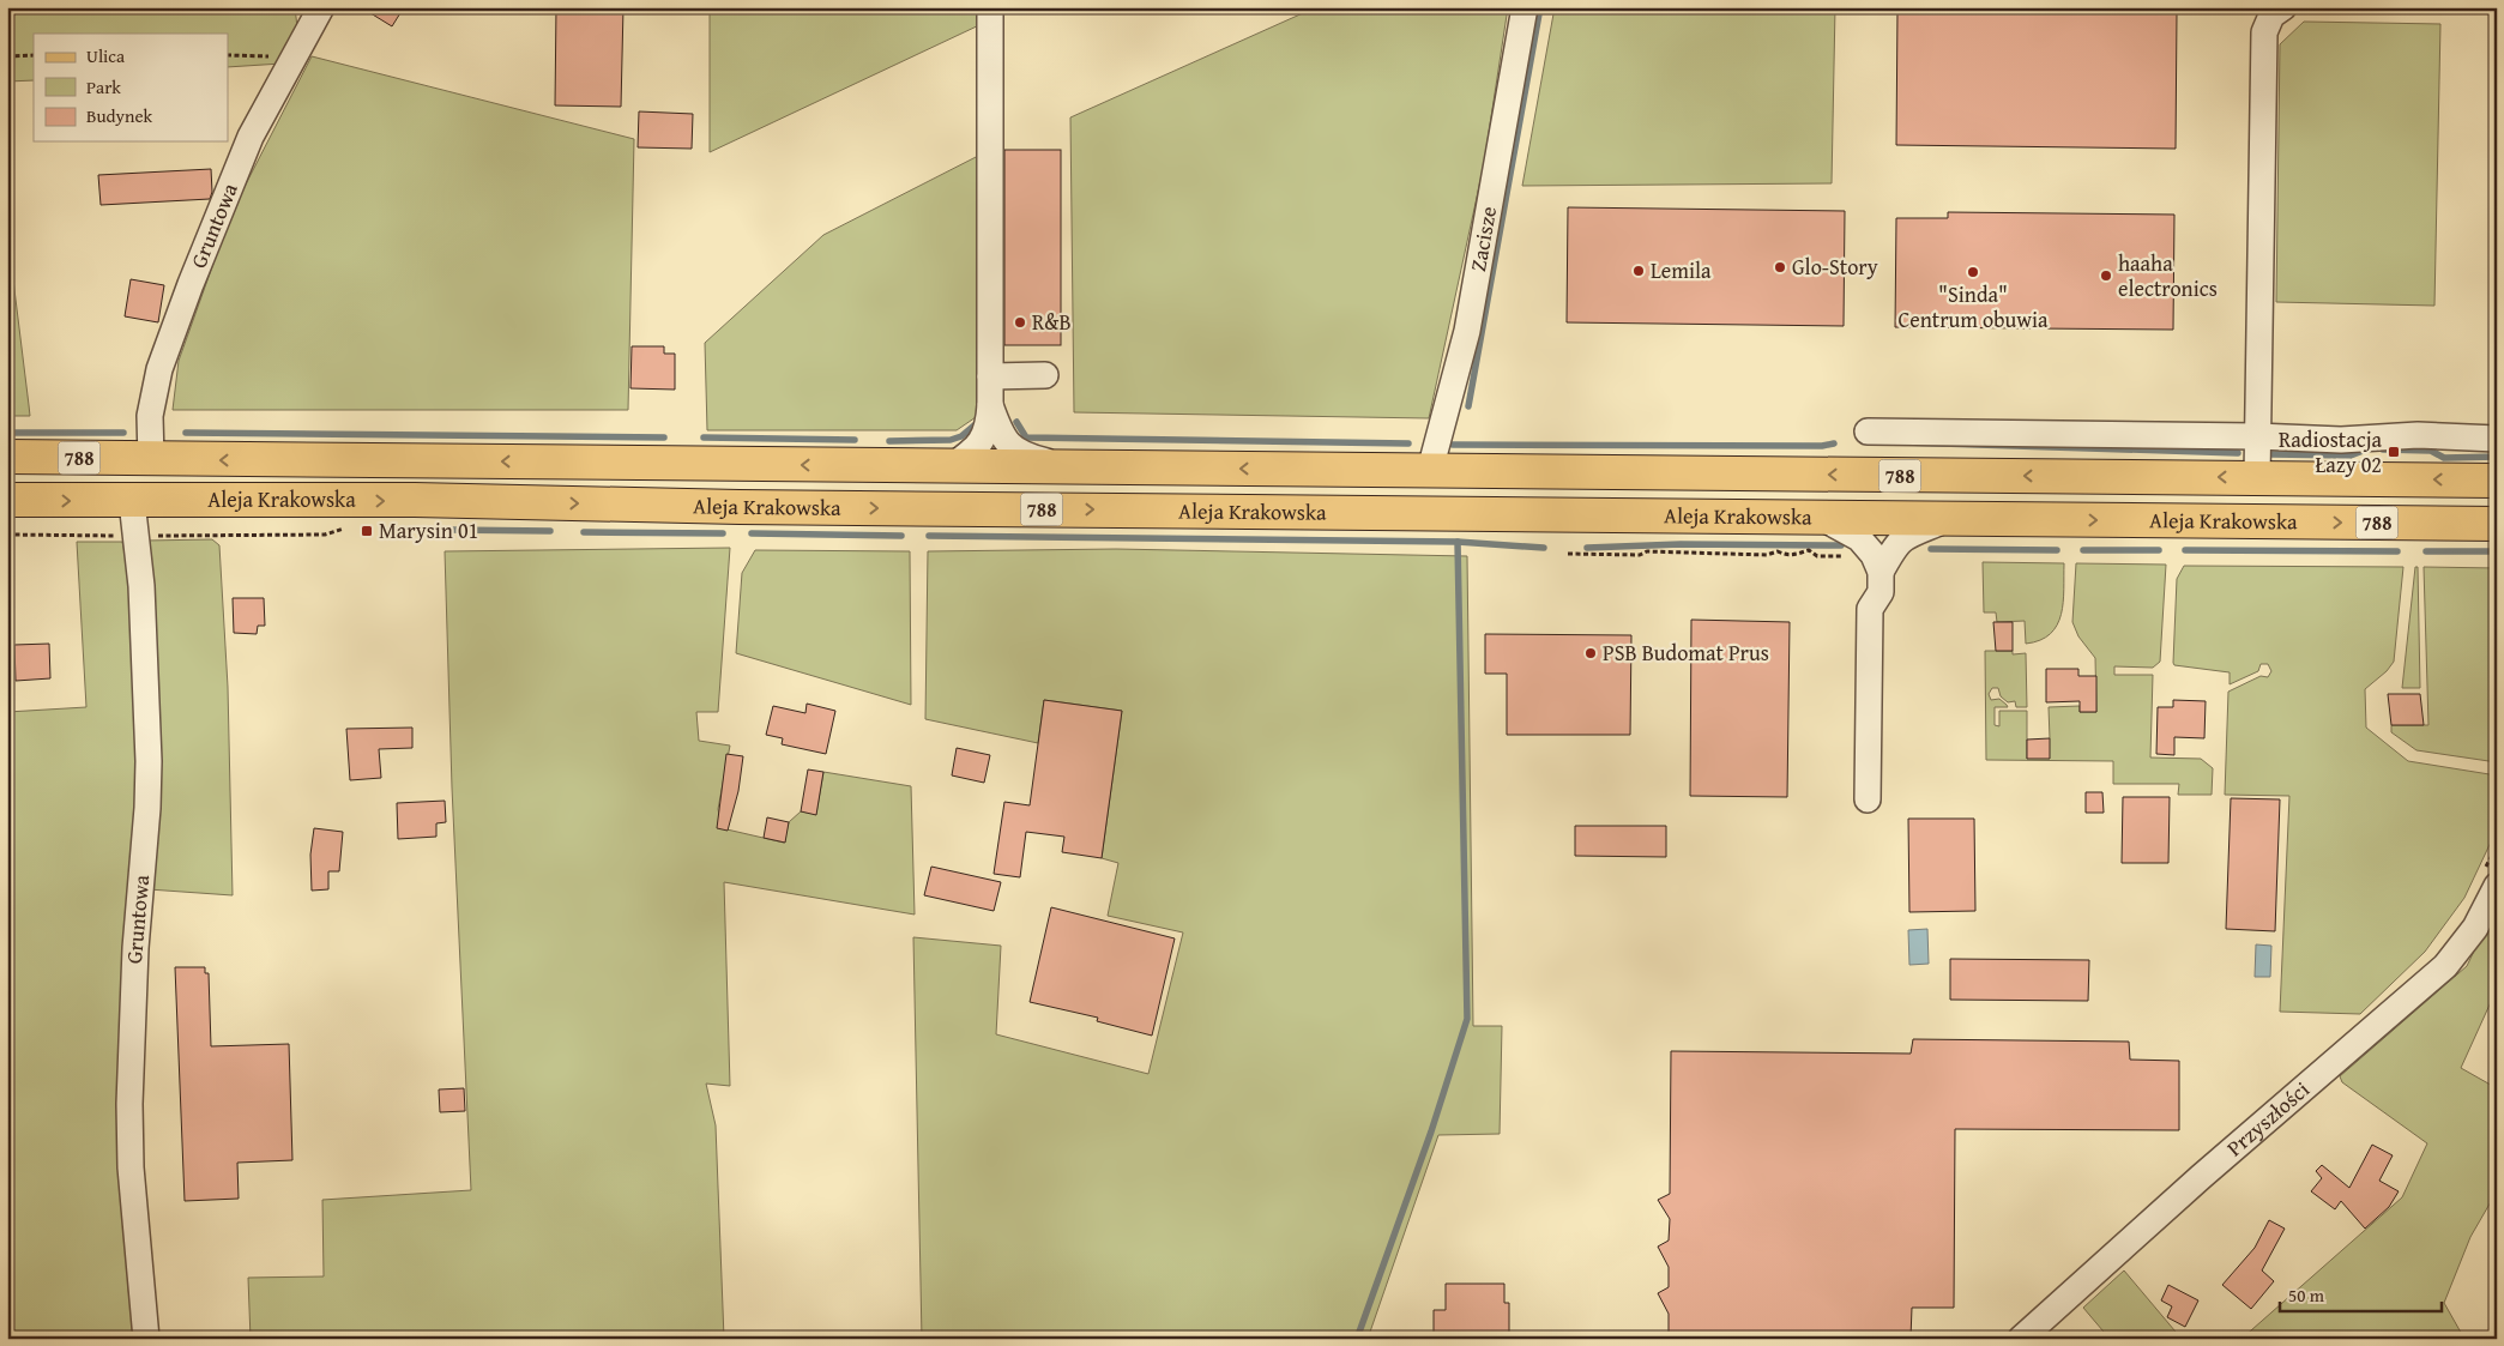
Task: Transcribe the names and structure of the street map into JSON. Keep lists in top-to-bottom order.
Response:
{
  "streets": {
    "main road": ["788", "Aleja Krakowska"],
    "street": ["Gruntowa", "Zacisze", "Przyszłości"]
  },
  "crossings": [
    ["Gruntowa", "Aleja Krakowska"],
    ["Zacisze", "Aleja Krakowska"]
  ],
  "places": {
    "other": [
      "Glo-Story",
      "Lemila",
      "\"Sinda\" Centrum obuwia",
      "haaha electronics",
      "R&B",
      "PSB Budomat Prus"
    ],
    "transit": ["Radiostacja Łazy 02", "Marysin 01"]
  },
  "legend": ["Ulica", "Park", "Budynek"],
  "scale_bar": "50 m"
}
